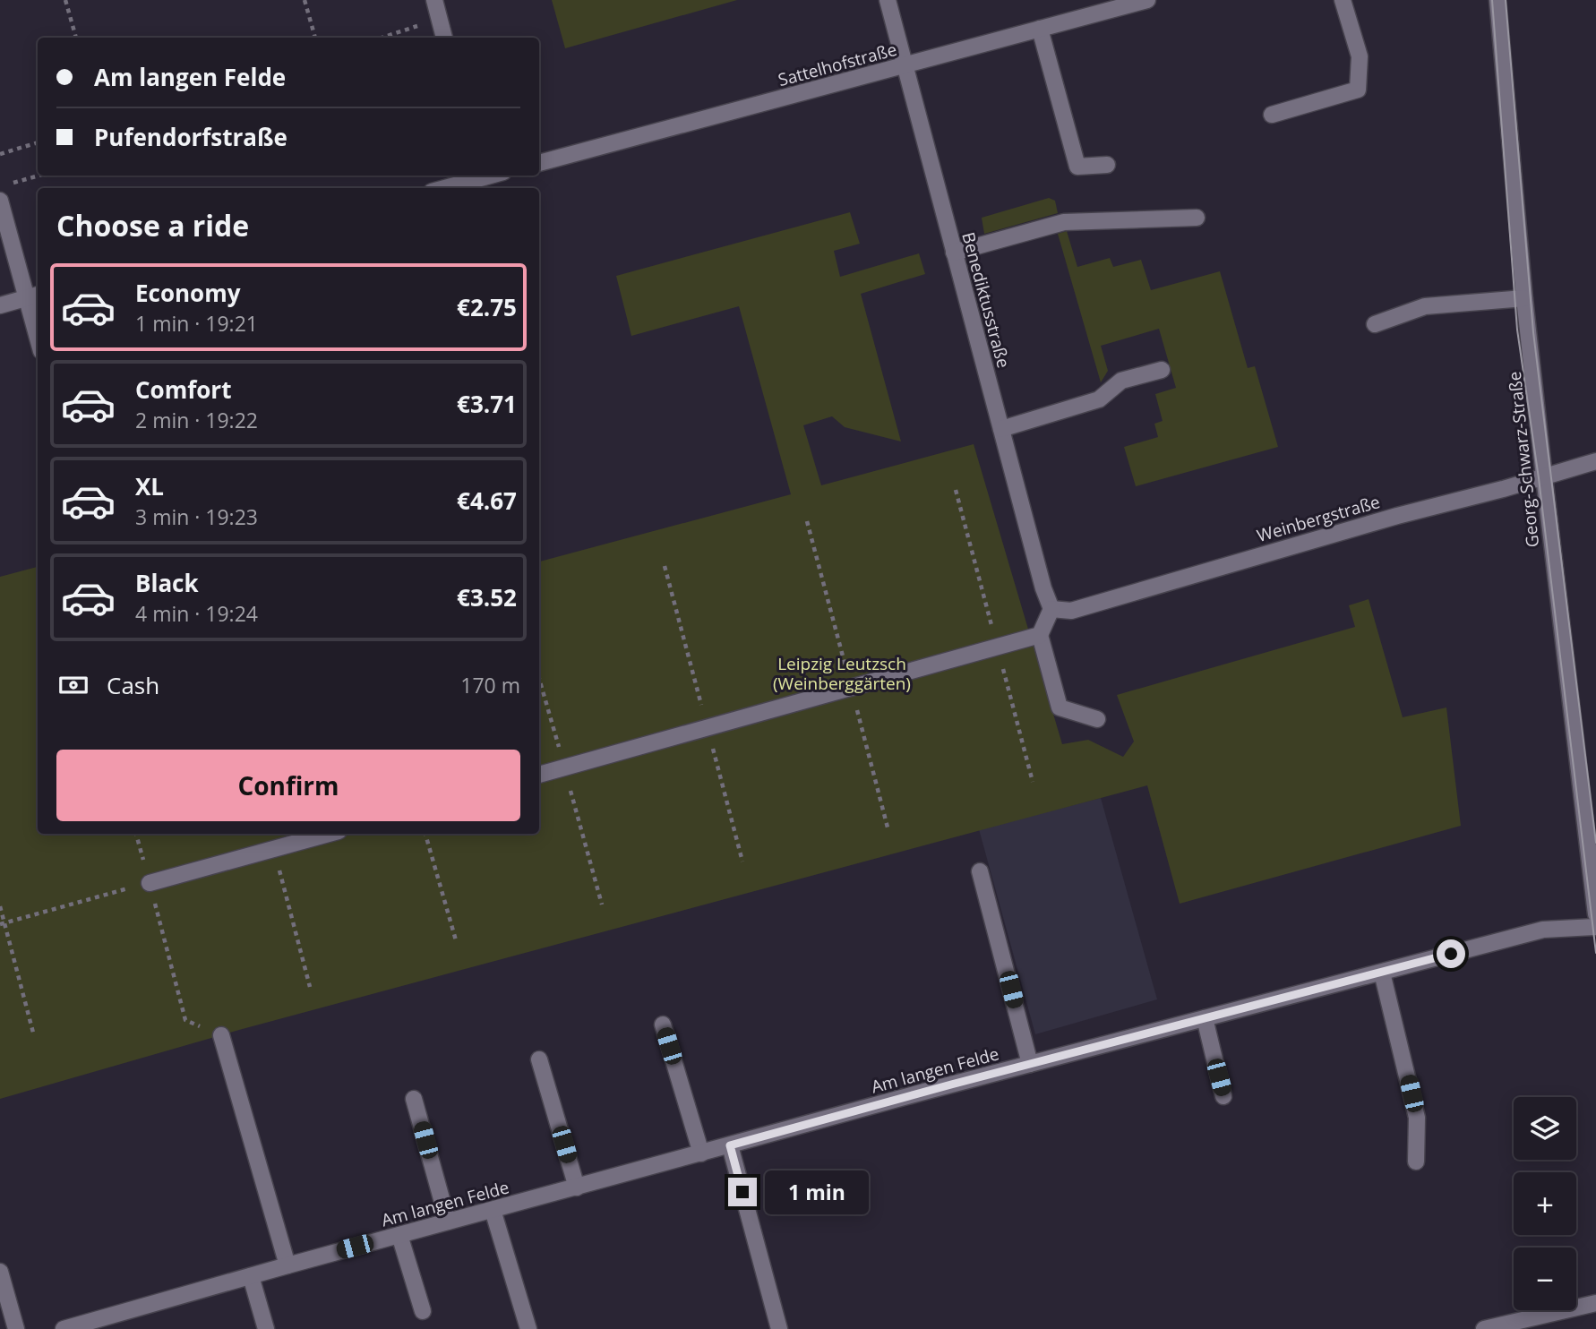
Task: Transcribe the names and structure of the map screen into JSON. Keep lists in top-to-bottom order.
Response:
{
  "streets": {
    "street": [
      "Sattelhofstraße",
      "Benediktusstraße",
      "Georg-Schwarz-Straße",
      "Weinbergstraße",
      "Am langen Felde"
    ]
  },
  "crossings": [
    ["Sattelhofstraße", "Benediktusstraße"],
    ["Benediktusstraße", "Weinbergstraße"],
    ["Georg-Schwarz-Straße", "Weinbergstraße"]
  ],
  "parks": ["Leipzig Leutzsch (Weinberggärten)"],
  "page": {
    "banner": ["Am langen Felde", "Pufendorfstraße"],
    "heading": "Choose a ride",
    "list": [
      {
        "name": "Economy",
        "note": "1 min · 19:21",
        "value": "€2.75"
      },
      {
        "name": "Comfort",
        "note": "2 min · 19:22",
        "value": "€3.71"
      },
      {
        "name": "XL",
        "note": "3 min · 19:23",
        "value": "€4.67"
      },
      {
        "name": "Black",
        "note": "4 min · 19:24",
        "value": "€3.52"
      }
    ],
    "pay": ["Cash", "170 m"],
    "buttons": "Confirm",
    "map_buttons": ["+", "−"],
    "bubble": "1 min"
  }
}
